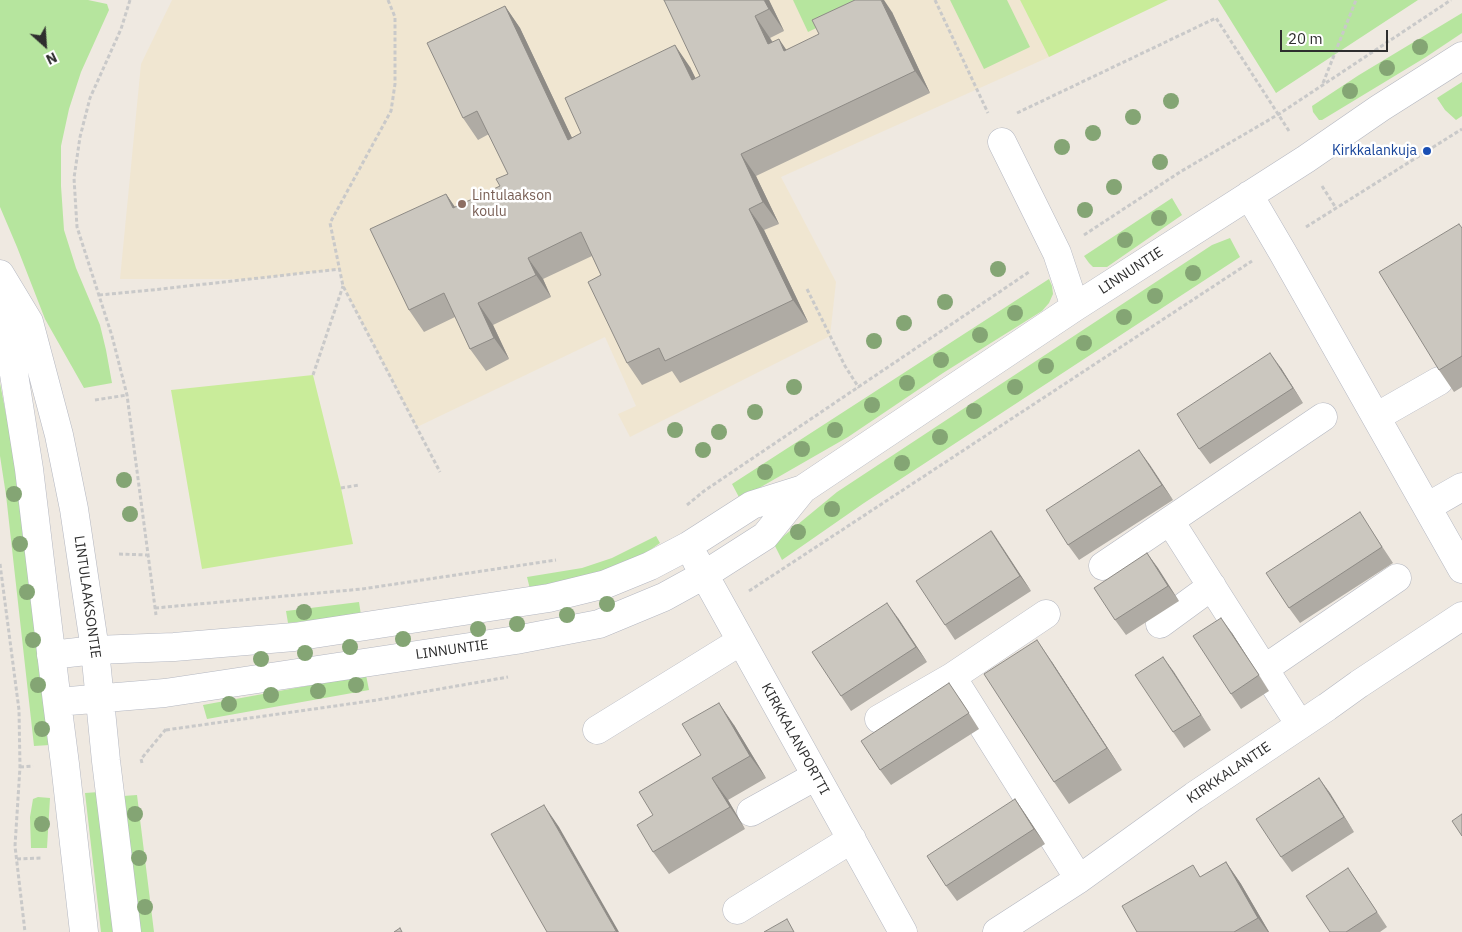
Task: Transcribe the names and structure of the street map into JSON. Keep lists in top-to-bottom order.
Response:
{
  "streets": {
    "street": [
      "LINNUNTIE",
      "LINTULAAKSONTIE",
      "KIRKKALANPORTTI",
      "KIRKKALANTIE"
    ]
  },
  "crossings": [
    ["LINNUNTIE", "LINTULAAKSONTIE"],
    ["LINNUNTIE", "KIRKKALANPORTTI"]
  ],
  "places": ["Kirkkalankuja", "Lintulaakson koulu"],
  "scale_bar": "20 m",
  "north": "bottom right"
}
